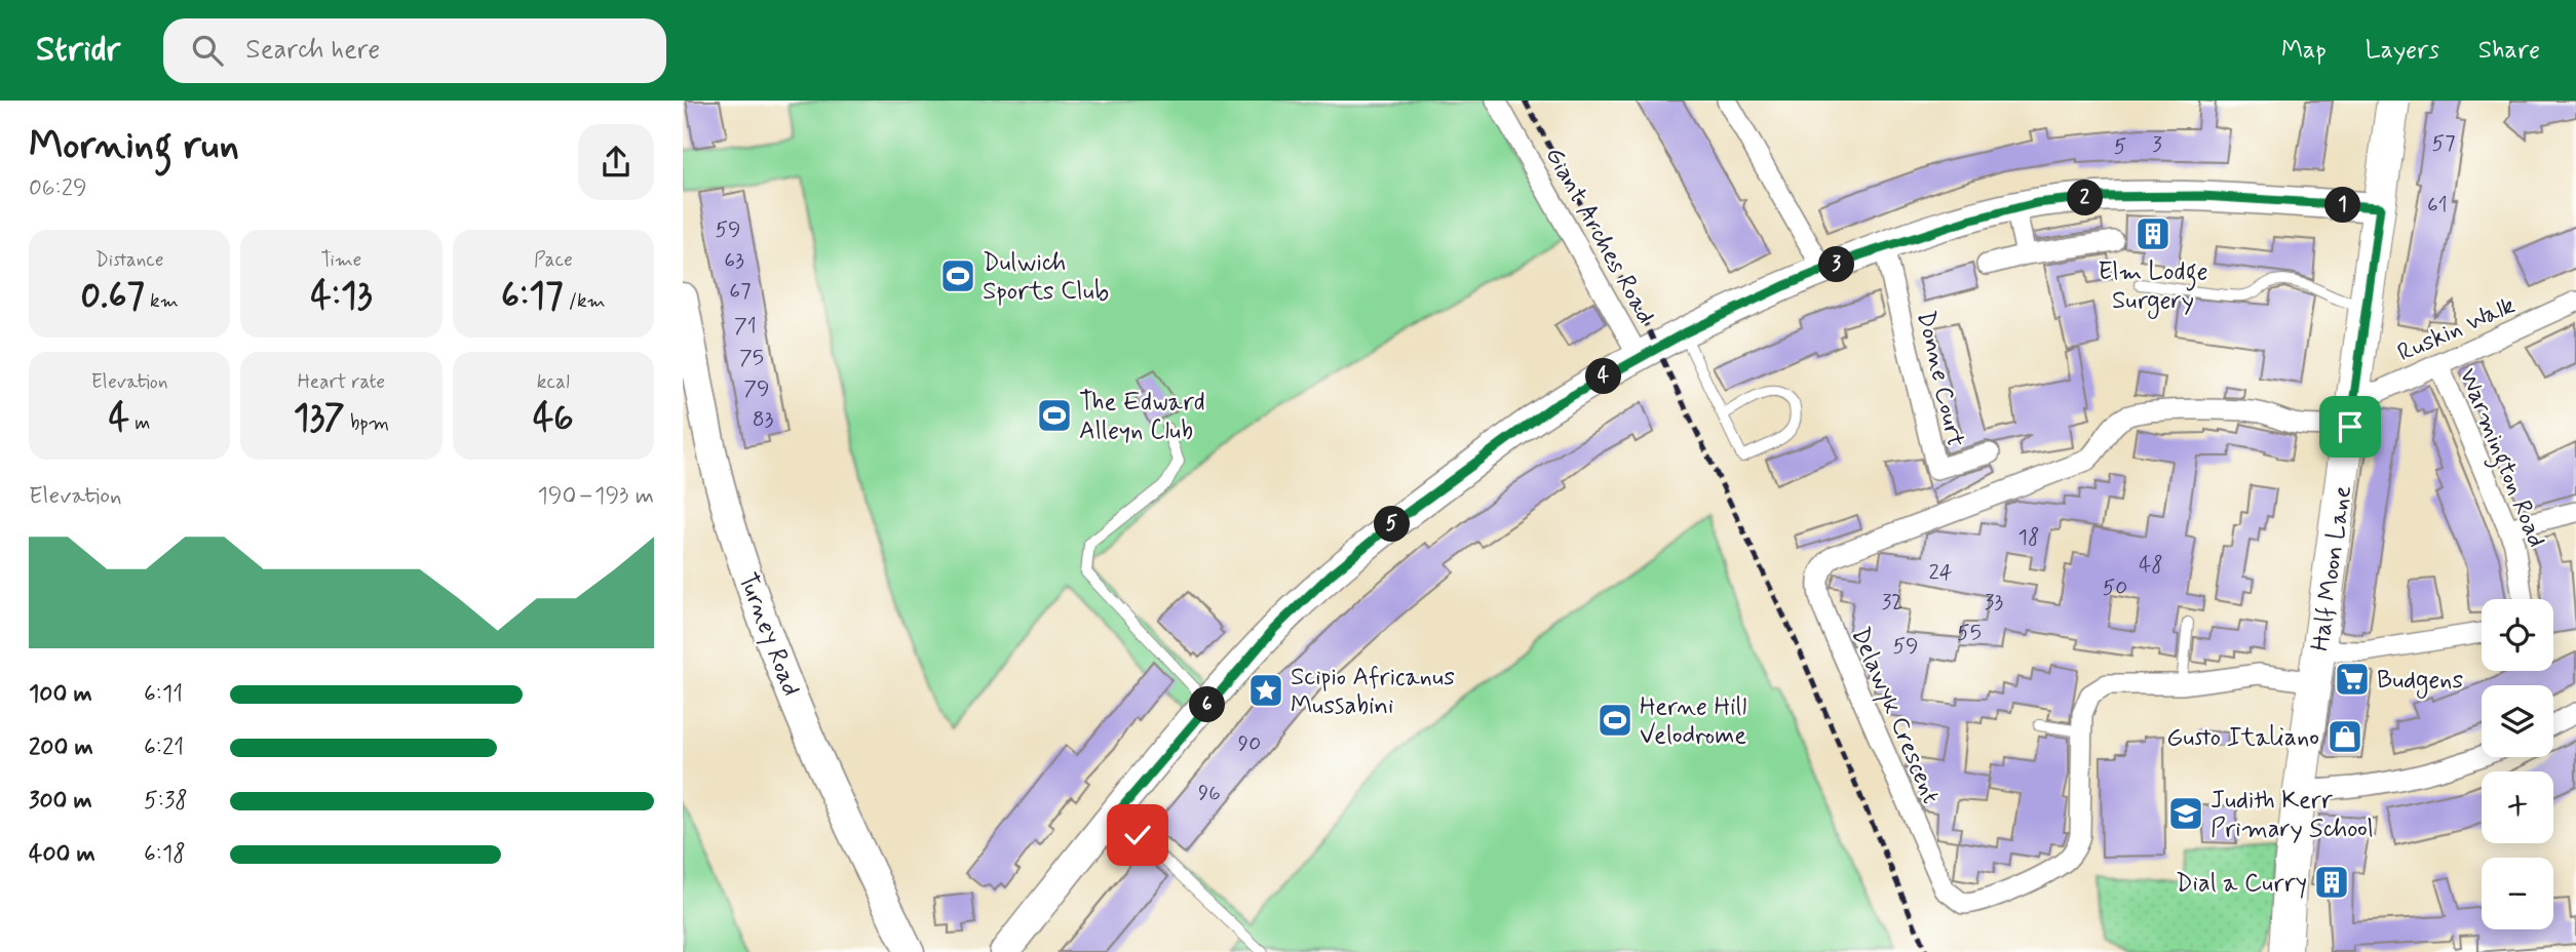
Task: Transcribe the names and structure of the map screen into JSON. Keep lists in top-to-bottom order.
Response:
{
  "streets": {
    "main road": ["Half Moon Lane"],
    "street": [
      "Giant Arches Road",
      "Ruskin Walk",
      "Donne Court",
      "Warmington Road",
      "Turney Road",
      "Delawyk Crescent"
    ]
  },
  "crossings": [
    ["Ruskin Walk", "Warmington Road"],
    ["Ruskin Walk", "Half Moon Lane"],
    ["Half Moon Lane", "Delawyk Crescent"]
  ],
  "places": {
    "building": ["Elm Lodge Surgery", "Dial a Curry"],
    "sports": ["Dulwich Sports Club", "The Edward Alleyn Club", "Herne Hill Velodrome"],
    "supermarket": ["Budgens"],
    "place": ["Scipio Africanus Mussabini"],
    "shop": ["Gusto Italiano"],
    "school or university": ["Judith Kerr Primary School"]
  },
  "house_numbers": [
    "57",
    "3",
    "5",
    "61",
    "59",
    "63",
    "67",
    "71",
    "75",
    "79",
    "83",
    "18",
    "48",
    "24",
    "50",
    "32",
    "33",
    "55",
    "59",
    "90",
    "96"
  ],
  "page": {
    "header": "Stridr",
    "search": "Search here",
    "nav": ["Map", "Layers", "Share"],
    "heading": ["Morning run", "06:29"],
    "pins": [
      "2",
      "1",
      "3",
      "4",
      "5",
      "6"
    ],
    "stats": [
      ["Distance", "0.67 km"],
      ["Time", "4:13"],
      ["Pace", "6:17 /km"],
      ["Elevation", "4 m"],
      ["Heart rate", "137 bpm"],
      ["kcal", "46"]
    ],
    "chart": ["Elevation", "190–193 m"],
    "map_buttons": ["+", "−"],
    "list": [
      {
        "name": "100 m",
        "note": "6:11"
      },
      {
        "name": "200 m",
        "note": "6:21"
      },
      {
        "name": "300 m",
        "note": "5:38"
      },
      {
        "name": "400 m",
        "note": "6:18"
      }
    ]
  }
}
